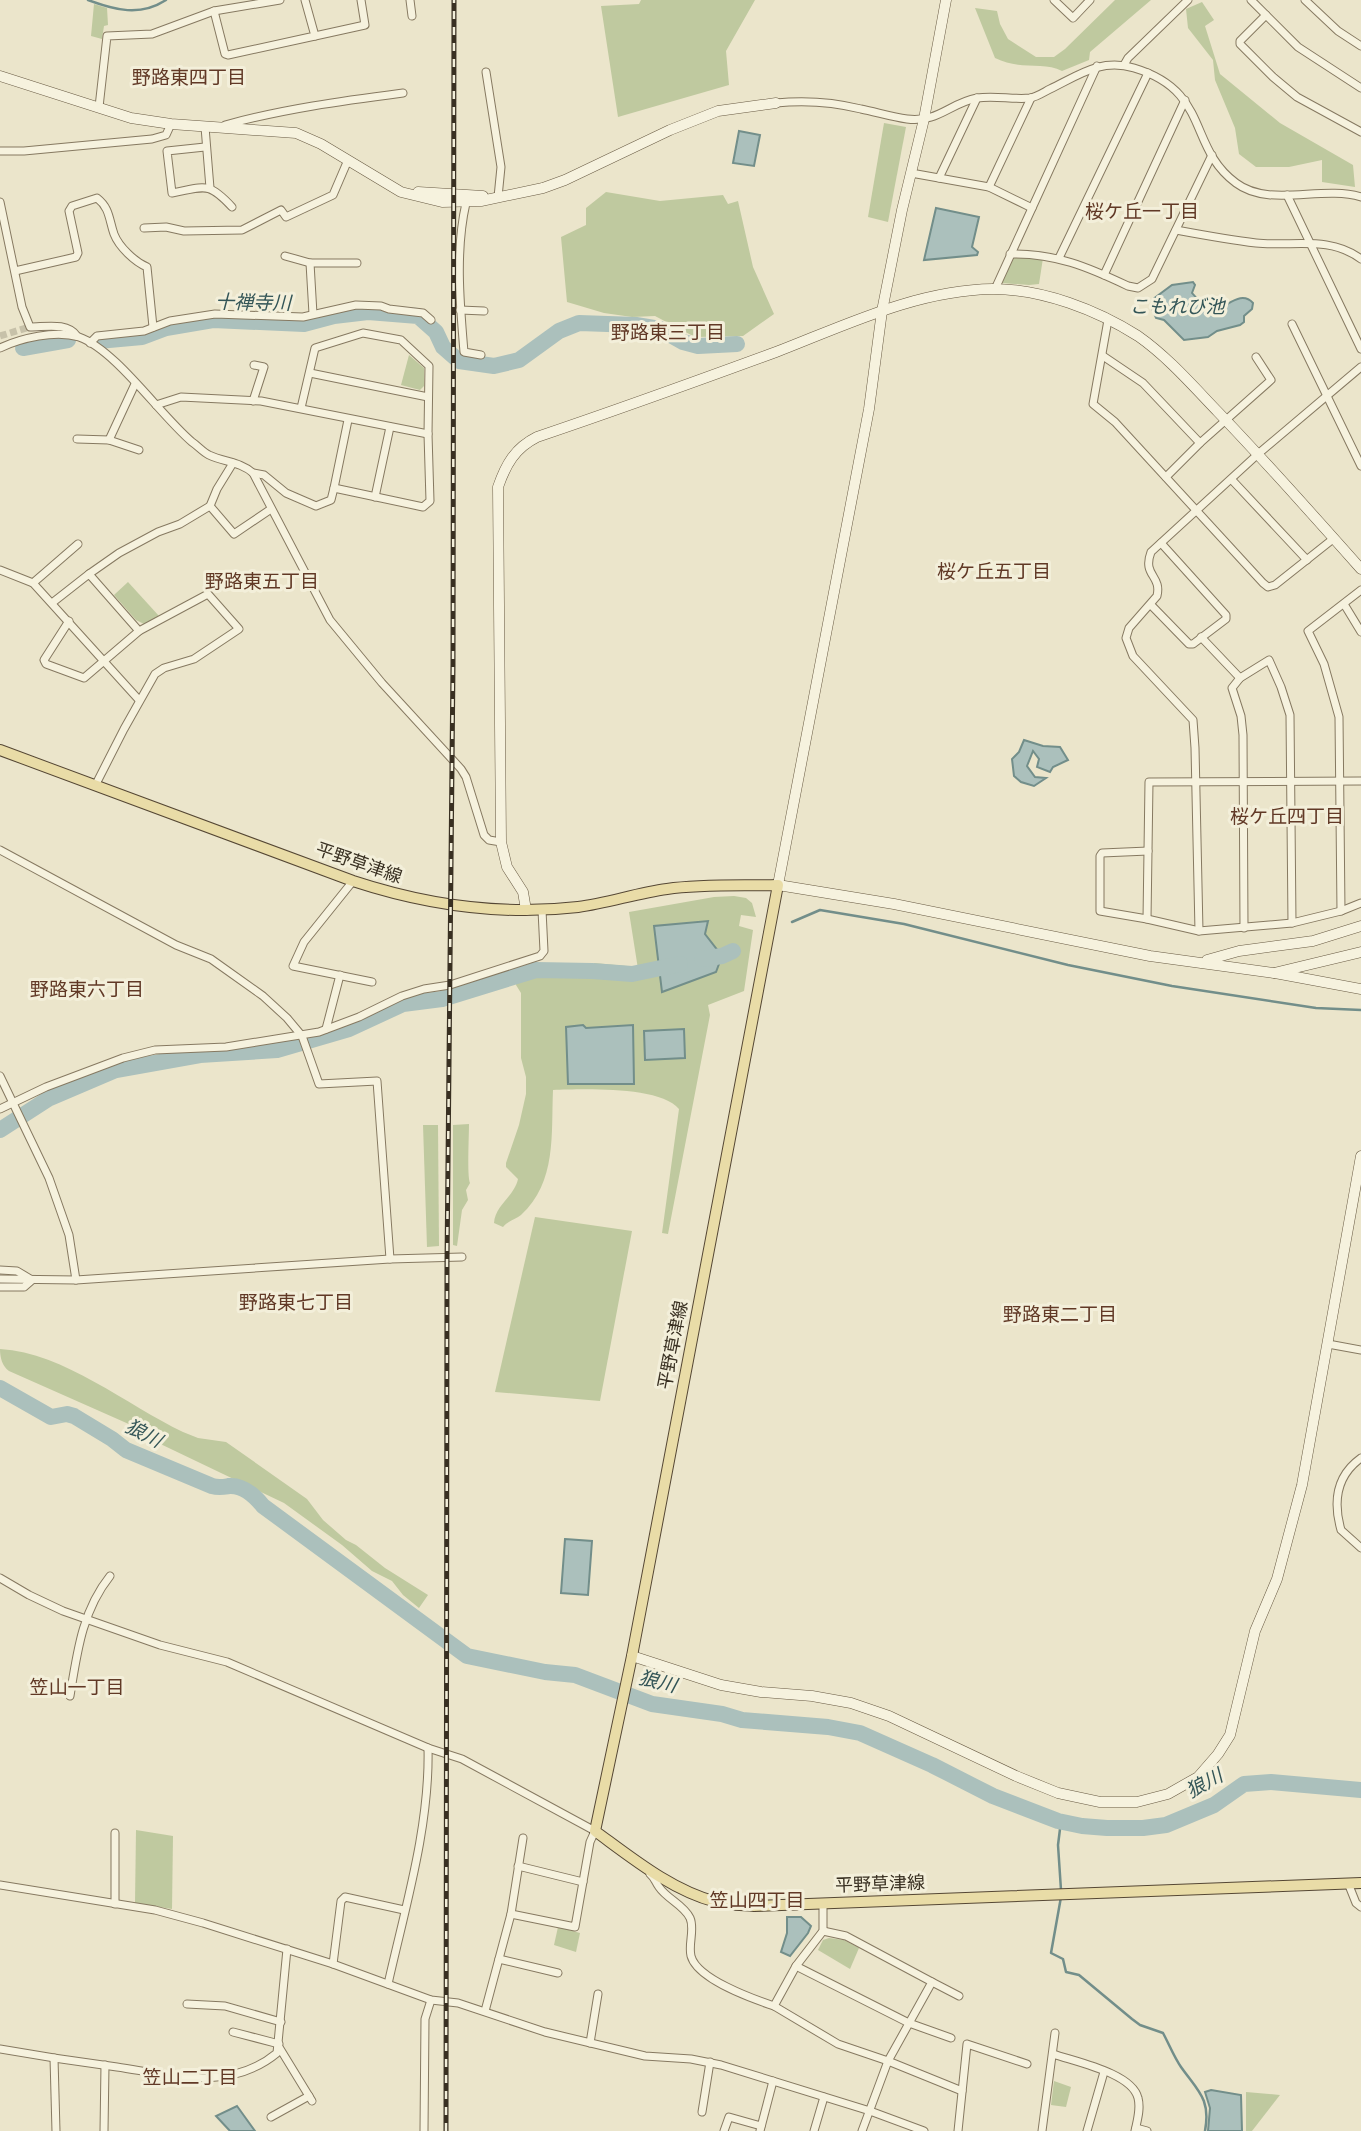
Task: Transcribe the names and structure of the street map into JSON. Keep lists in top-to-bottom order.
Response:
{
  "streets": {
    "main road": ["平野草津線"]
  },
  "districts": [
    "野路東四丁目",
    "桜ケ丘一丁目",
    "野路東三丁目",
    "桜ケ丘五丁目",
    "野路東五丁目",
    "桜ケ丘四丁目",
    "野路東六丁目",
    "野路東七丁目",
    "野路東二丁目",
    "笠山一丁目",
    "笠山四丁目",
    "笠山二丁目"
  ],
  "water": ["十禅寺川", "こもれび池", "狼川"]
}
